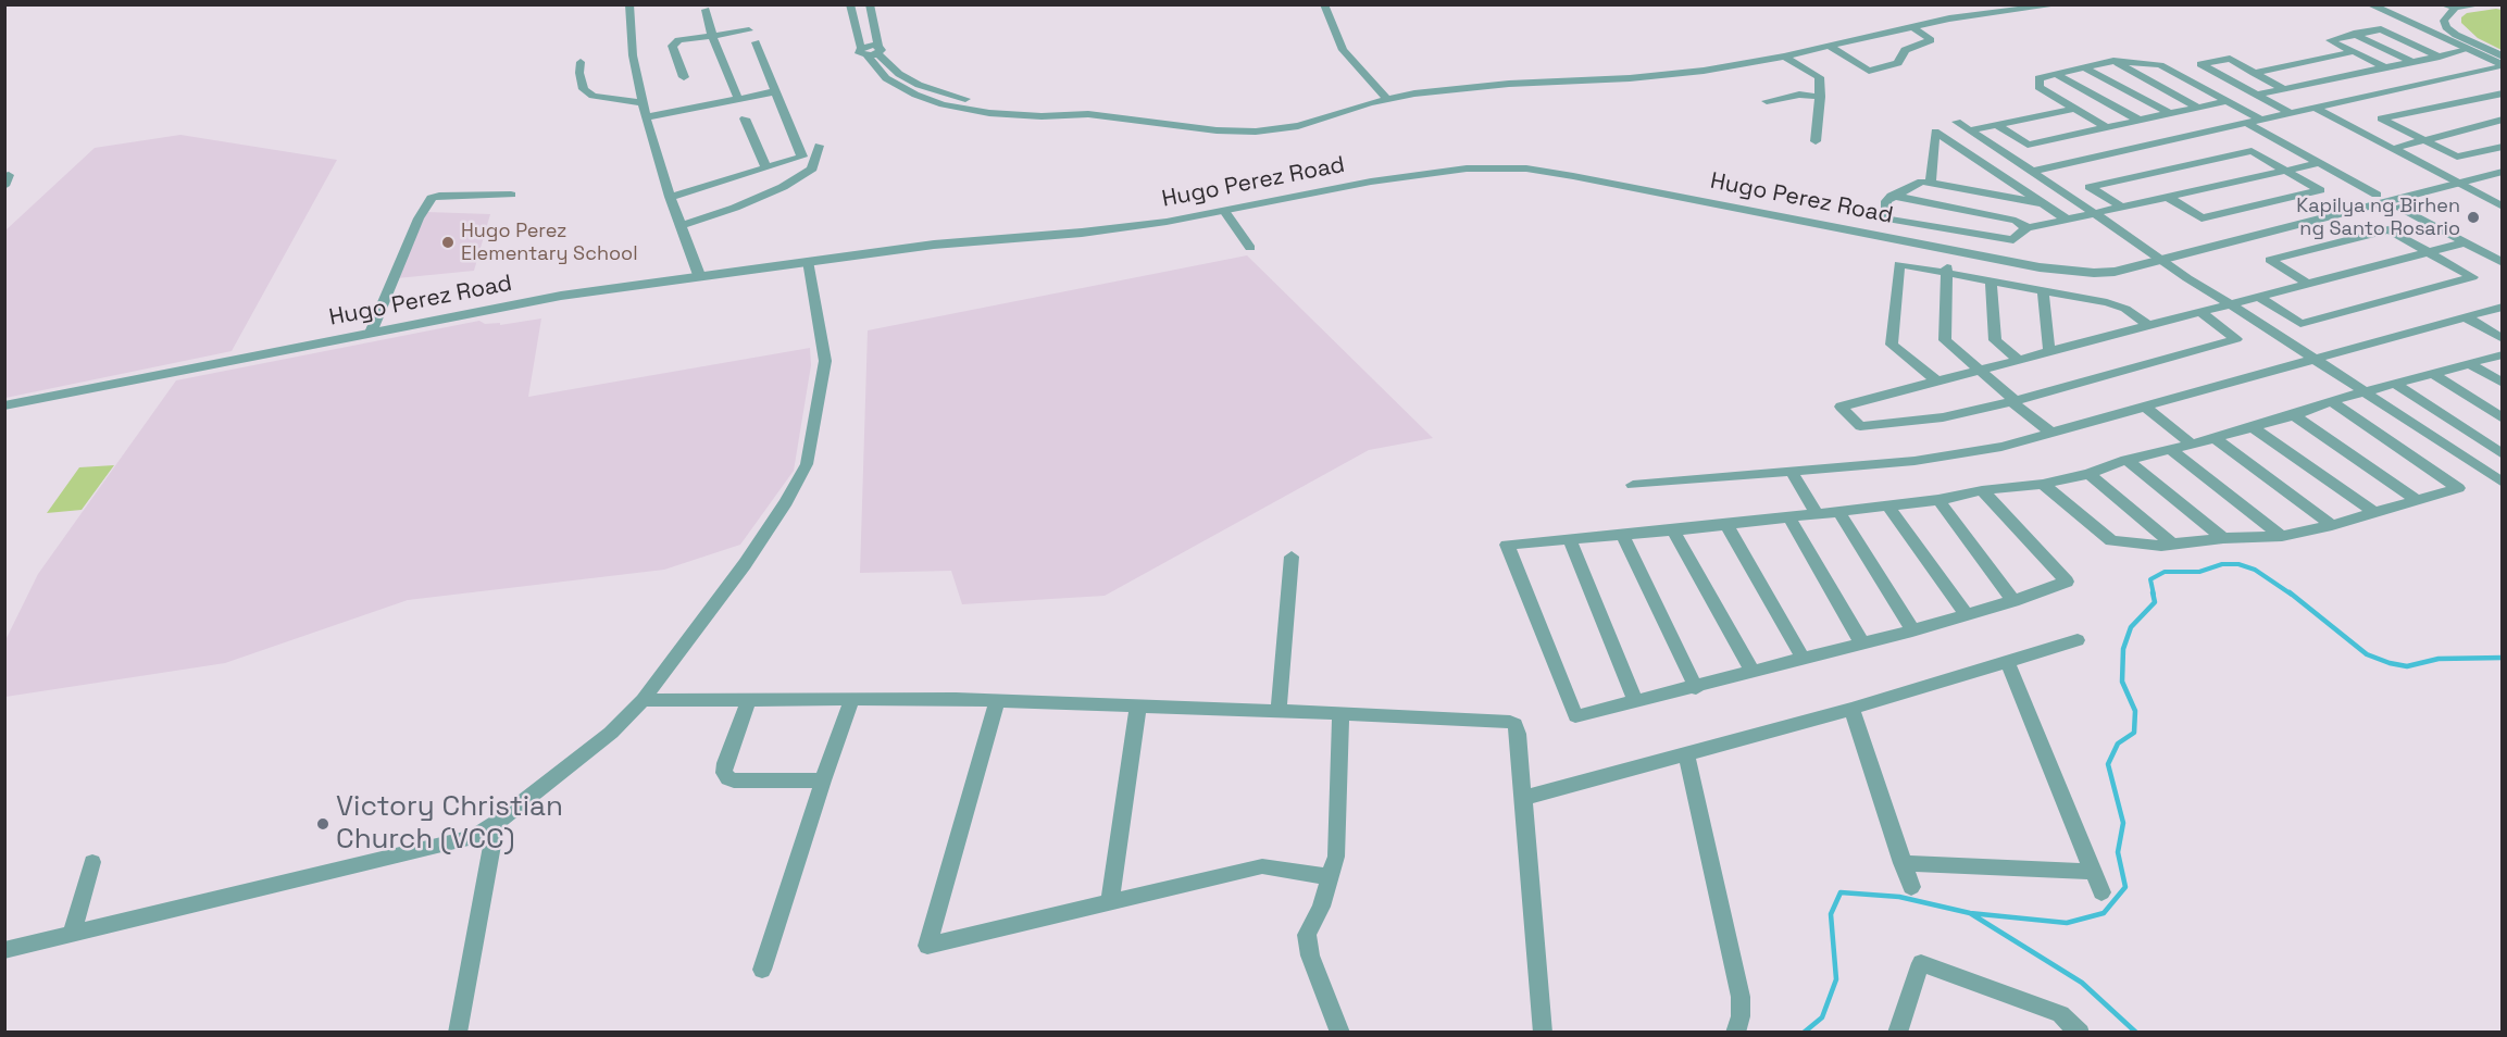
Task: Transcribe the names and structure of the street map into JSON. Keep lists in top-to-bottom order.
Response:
{
  "streets": {
    "street": ["Hugo Perez Road"]
  },
  "places": ["Kapilya ng Birhen ng Santo Rosario", "Hugo Perez Elementary School", "Victory Christian Church (VCC)"]
}
